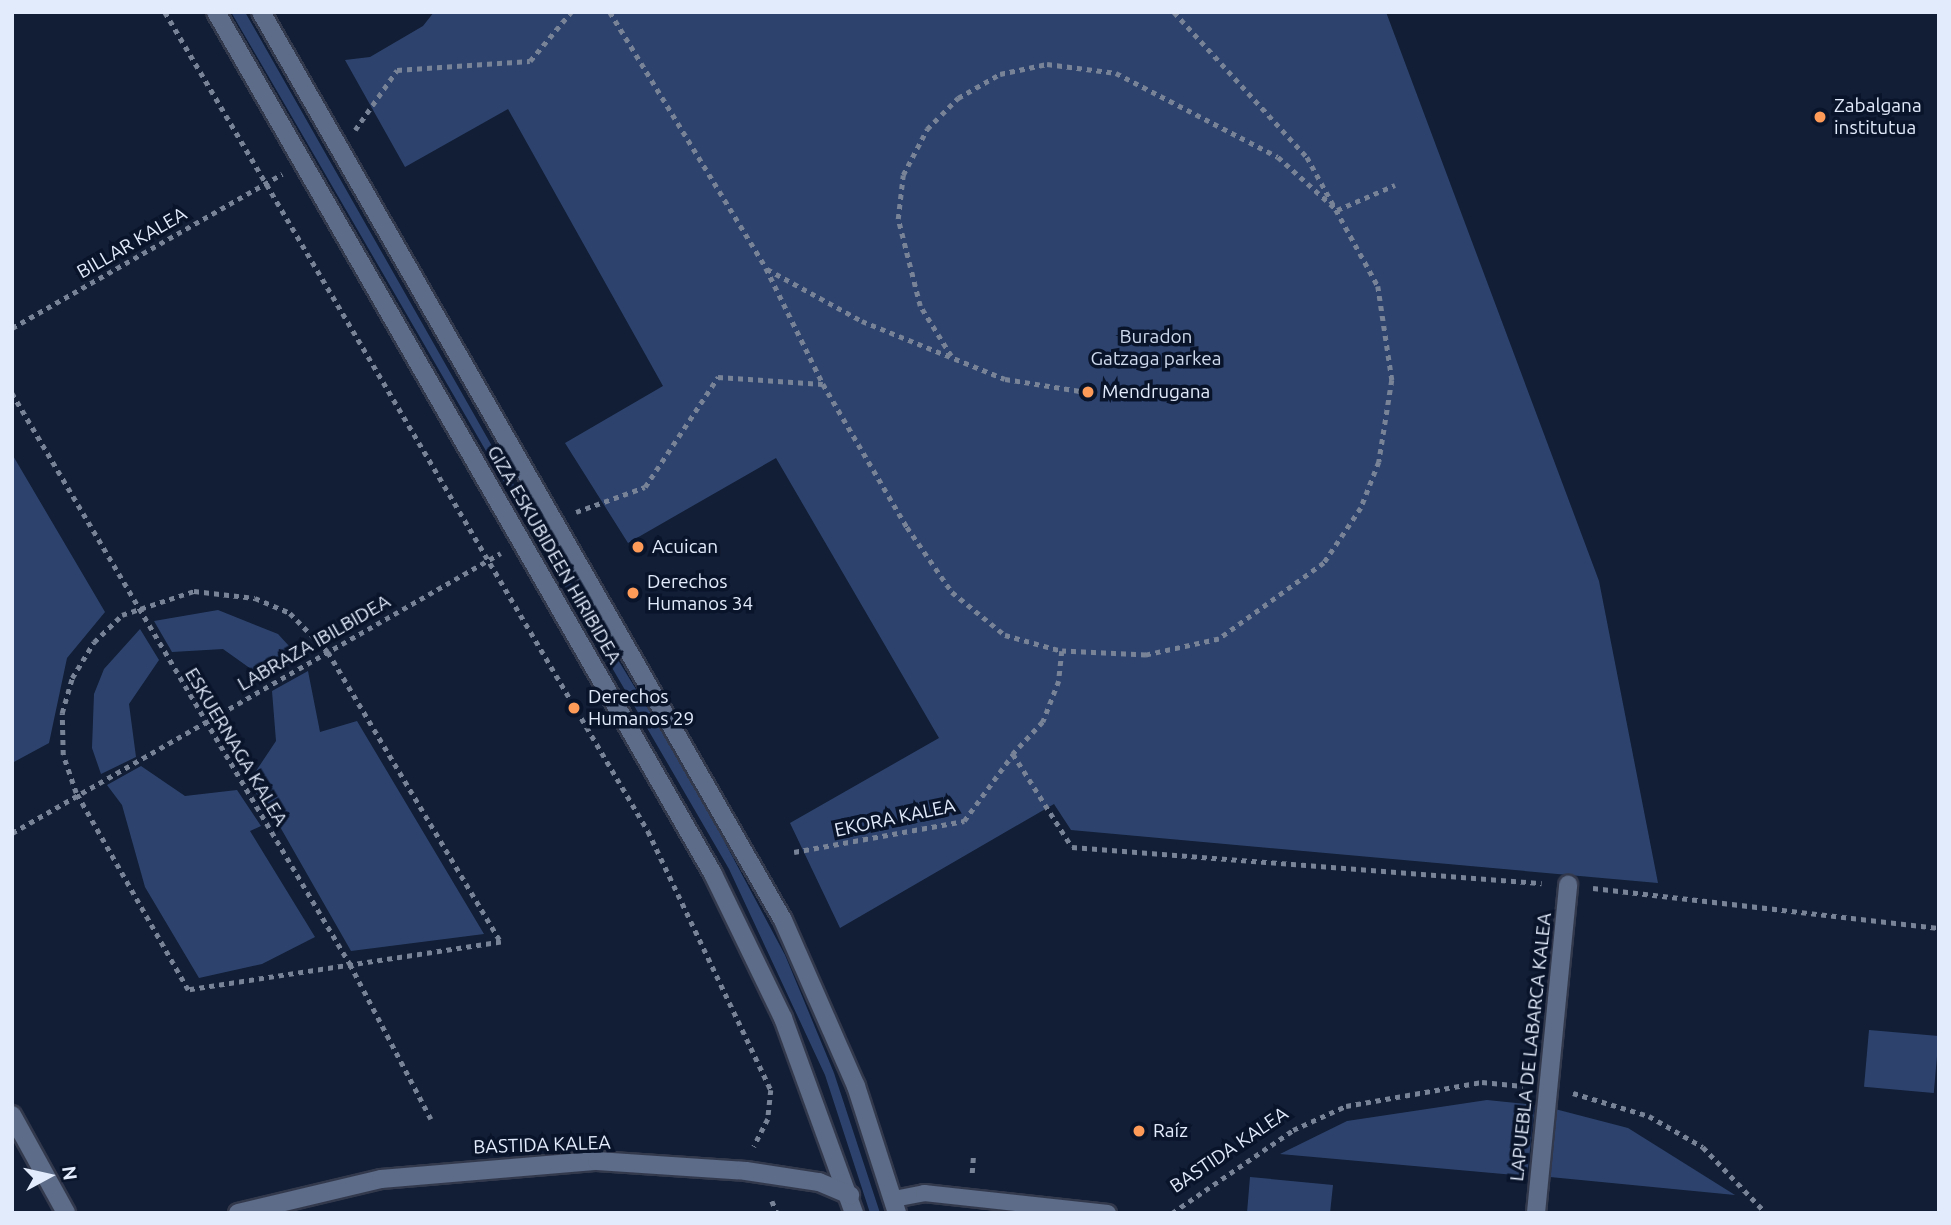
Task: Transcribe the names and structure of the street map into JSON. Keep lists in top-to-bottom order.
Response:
{
  "streets": {
    "street": ["GIZA ESKUBIDEEN HIRIBIDEA", "LAPUEBLA DE LABARCA KALEA", "BASTIDA KALEA"],
    "path": [
      "BILLAR KALEA",
      "LABRAZA IBILBIDEA",
      "ESKUERNAGA KALEA",
      "EKORA KALEA"
    ]
  },
  "crossings": [
    ["GIZA ESKUBIDEEN HIRIBIDEA", "BASTIDA KALEA"],
    ["LABRAZA IBILBIDEA", "ESKUERNAGA KALEA"],
    ["LAPUEBLA DE LABARCA KALEA", "BASTIDA KALEA"]
  ],
  "parks": ["Buradon Gatzaga parkea"],
  "places": [
    "Zabalgana institutua",
    "Mendrugana",
    "Acuican",
    "Derechos Humanos 34",
    "Derechos Humanos 29",
    "Raíz"
  ],
  "north": "right"
}
